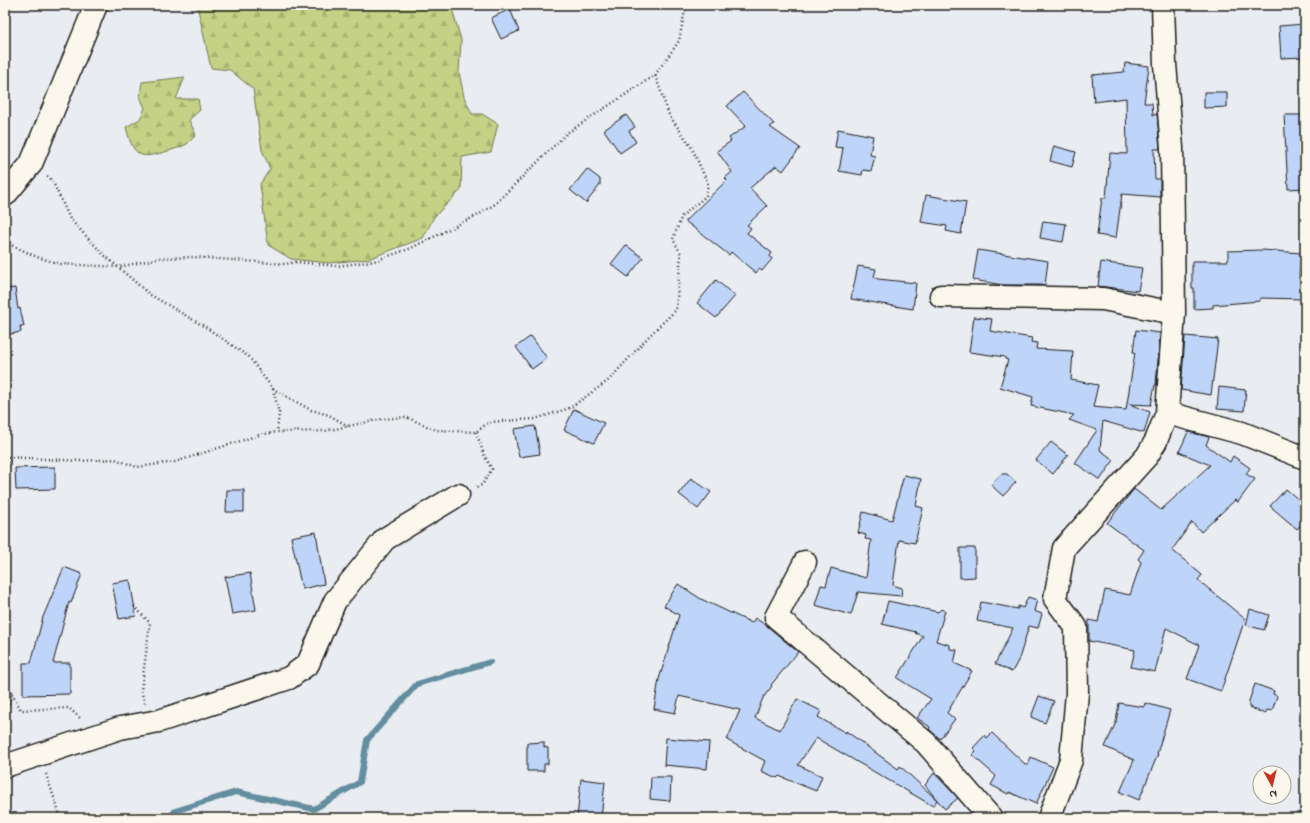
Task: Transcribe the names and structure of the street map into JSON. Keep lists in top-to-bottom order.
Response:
{
  "north": "bottom"
}
